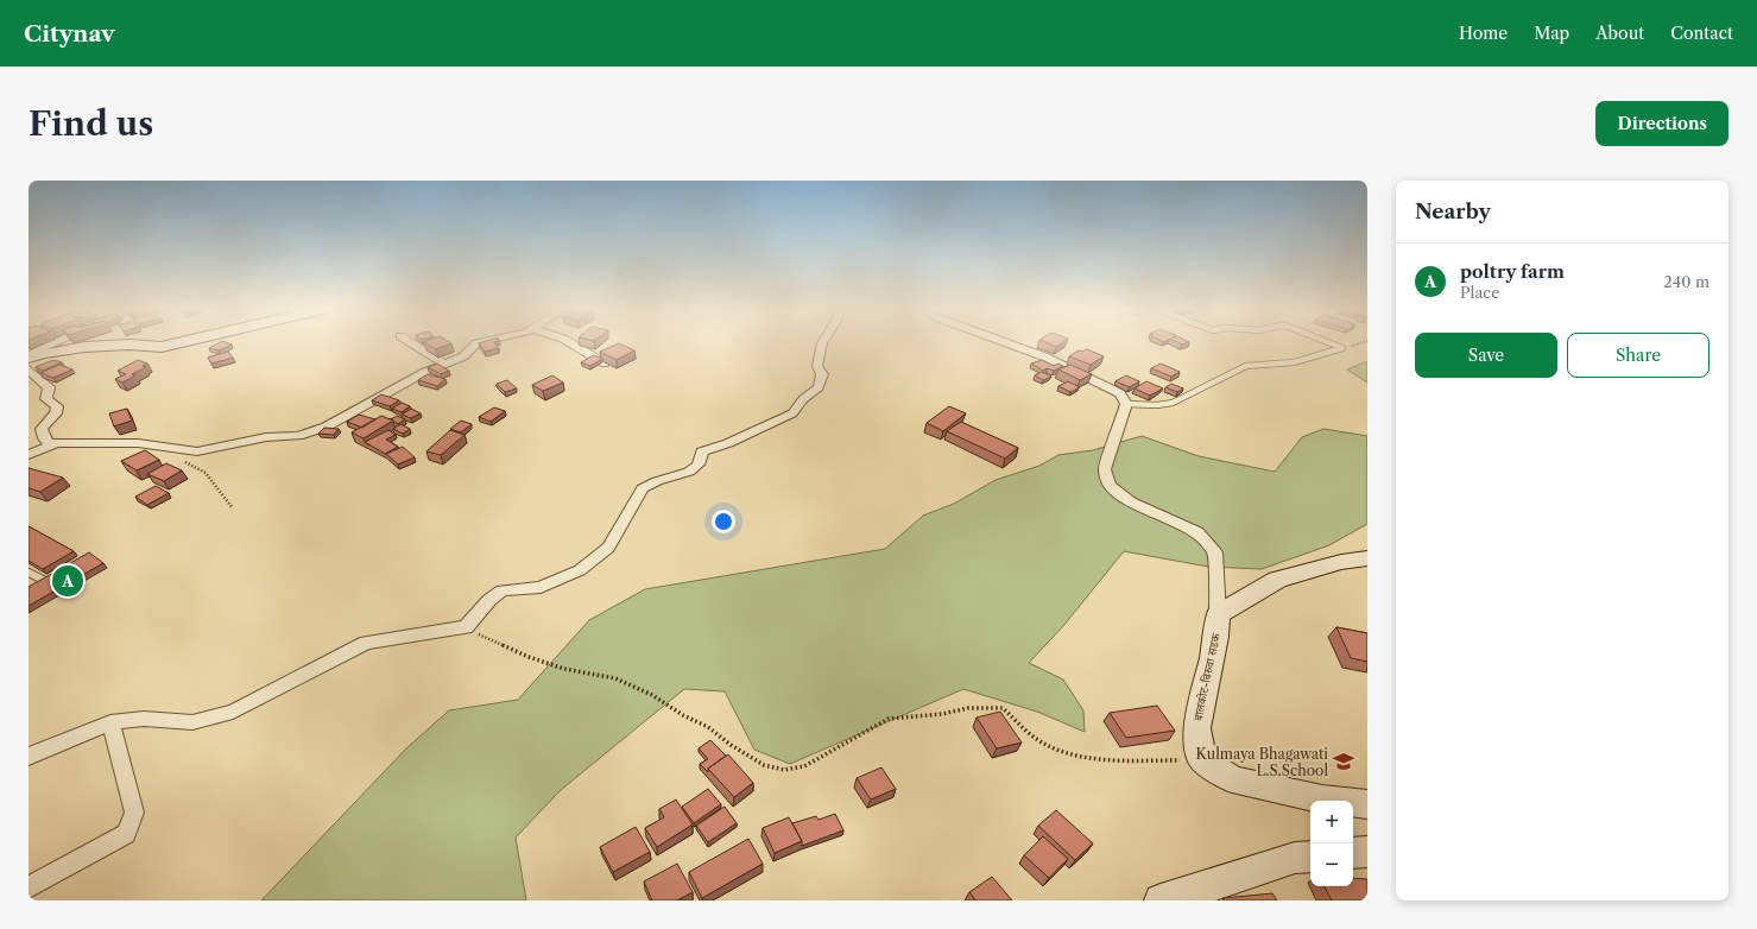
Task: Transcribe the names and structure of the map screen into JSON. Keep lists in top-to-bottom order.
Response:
{
  "streets": {
    "main road": ["बालकोट-बिरुवा सडक"]
  },
  "places": {
    "school or university": ["Kulmaya Bhagawati L.S.School"]
  },
  "page": {
    "header": "Citynav",
    "nav": [
      "Home",
      "Map",
      "About",
      "Contact"
    ],
    "buttons": [
      "Directions",
      ["Save", "Share"]
    ],
    "title": "Find us",
    "heading": "Nearby",
    "list": [
      {
        "mark": "A",
        "name": "poltry farm",
        "note": "Place",
        "value": "240 m"
      }
    ],
    "pins": "A",
    "map_buttons": ["+", "−"]
  }
}
